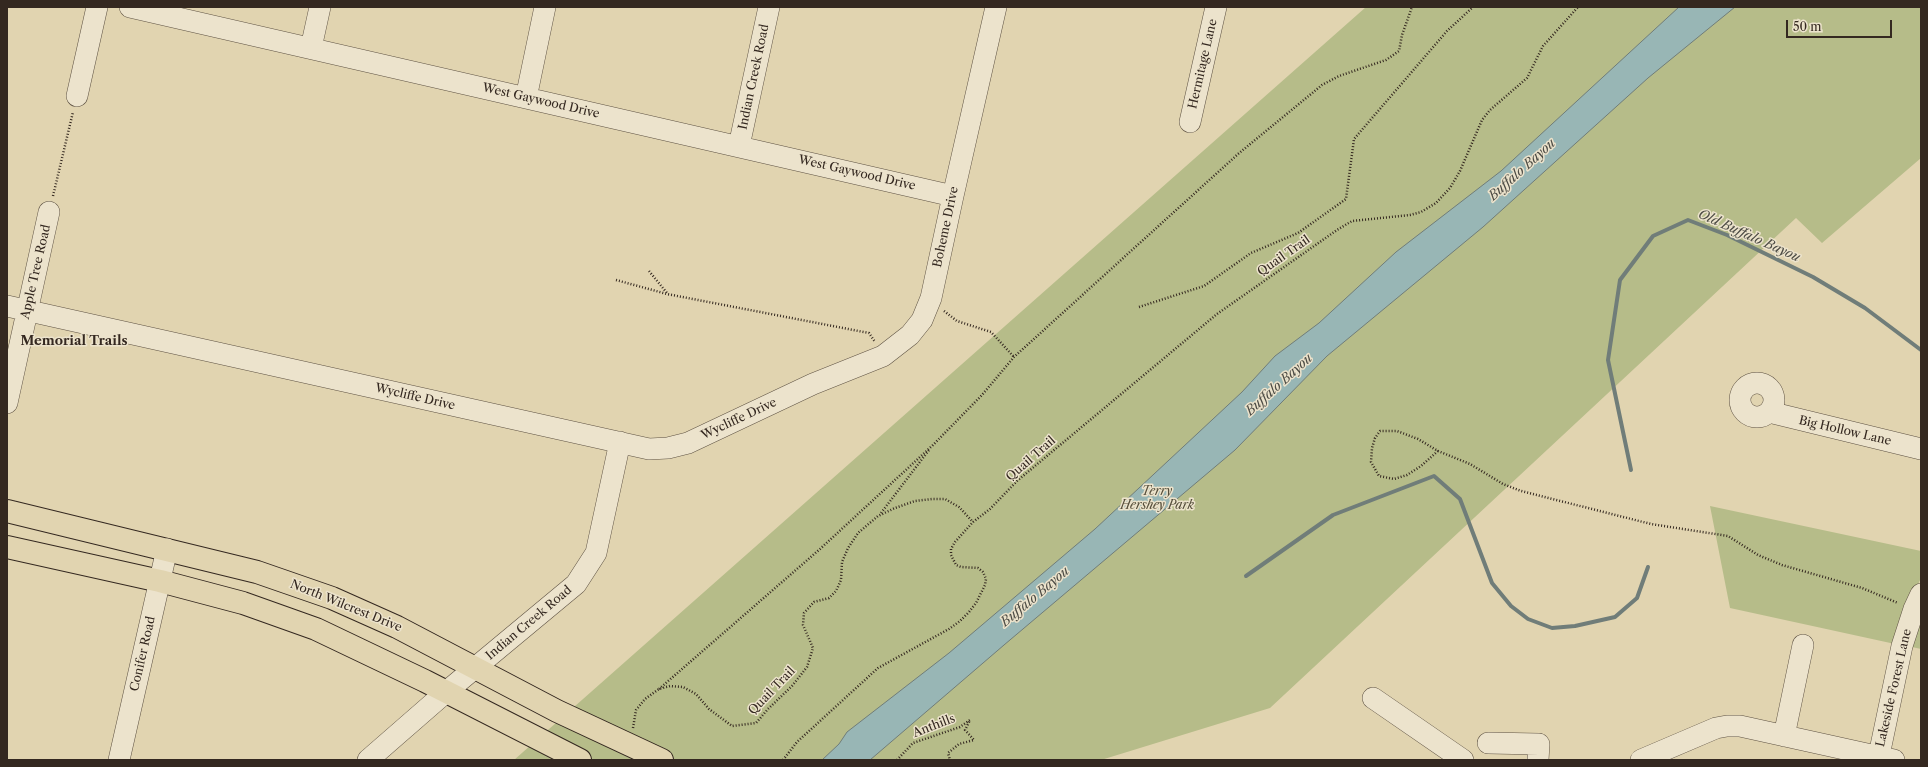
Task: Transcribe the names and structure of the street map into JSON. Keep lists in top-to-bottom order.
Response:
{
  "streets": {
    "main road": ["North Wilcrest Drive"],
    "street": [
      "Hermitage Lane",
      "Indian Creek Road",
      "West Gaywood Drive",
      "Boheme Drive",
      "Apple Tree Road",
      "Wycliffe Drive",
      "Big Hollow Lane",
      "Conifer Road",
      "Lakeside Forest Lane"
    ],
    "path": ["Quail Trail", "Anthills"]
  },
  "crossings": [
    ["Indian Creek Road", "West Gaywood Drive"],
    ["Indian Creek Road", "Wycliffe Drive"],
    ["Indian Creek Road", "North Wilcrest Drive"],
    ["West Gaywood Drive", "Boheme Drive"],
    ["Boheme Drive", "Wycliffe Drive"],
    ["Apple Tree Road", "Wycliffe Drive"],
    ["North Wilcrest Drive", "Conifer Road"]
  ],
  "districts": ["Memorial Trails"],
  "water": ["Buffalo Bayou", "Old Buffalo Bayou"],
  "parks": ["Terry Hershey Park"],
  "scale_bar": "50 m"
}
